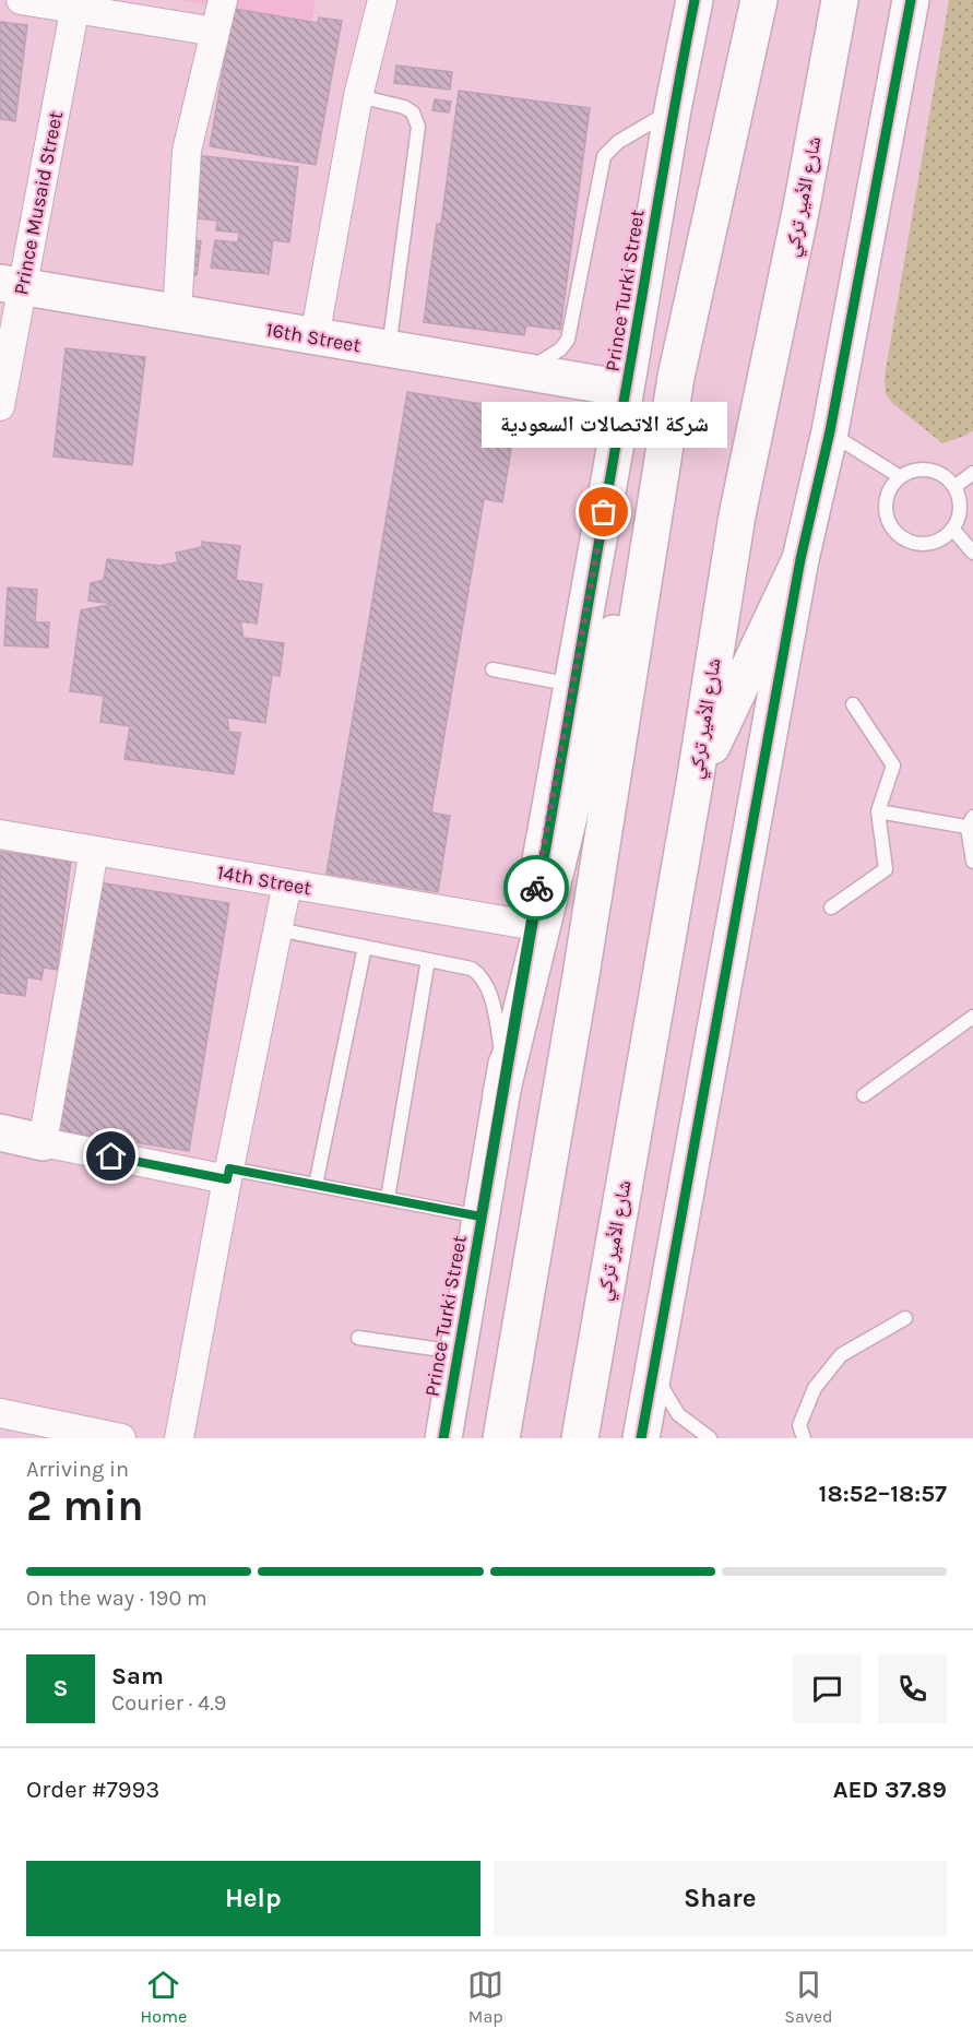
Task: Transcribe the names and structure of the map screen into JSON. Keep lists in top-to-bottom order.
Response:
{
  "streets": {
    "main road": ["شارع الأمير تركي", "Prince Turki Street", "16th Street"],
    "street": ["Prince Musaid Street", "14th Street"]
  },
  "crossings": [
    ["Prince Musaid Street", "16th Street"],
    ["Prince Turki Street", "16th Street"],
    ["Prince Turki Street", "14th Street"]
  ],
  "places": ["شركة الاتصالات السعودية"],
  "page": {
    "bubble": "شركة الاتصالات السعودية",
    "heading": ["2 min", "Arriving in", "18:52–18:57"],
    "panel": [
      "Sam",
      "Courier · 4.9",
      "Order #7993",
      "AED 37.89"
    ],
    "bar": "On the way · 190 m",
    "round": "S",
    "buttons": ["Help", "Share"],
    "tabs": ["Home", "Map", "Saved"]
  }
}
